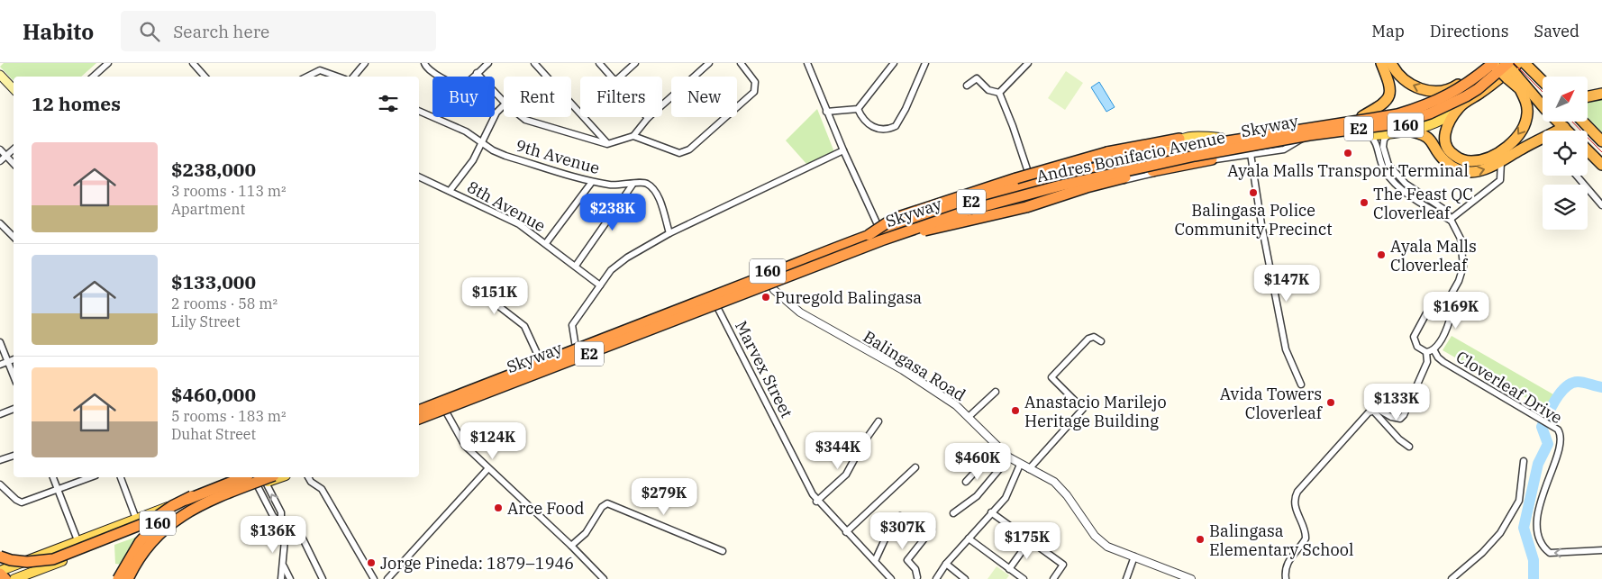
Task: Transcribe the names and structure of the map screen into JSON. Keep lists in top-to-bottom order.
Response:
{
  "streets": {
    "highway": ["Skyway", "E2"],
    "main road": ["160", "Andres Bonifacio Avenue"],
    "street": [
      "9th Avenue",
      "8th Avenue",
      "Balingasa Road",
      "Marvex Street",
      "Cloverleaf Drive"
    ]
  },
  "crossings": [
    ["Andres Bonifacio Avenue", "Balingasa Road"],
    ["Andres Bonifacio Avenue", "Marvex Street"]
  ],
  "places": [
    "Ayala Malls Transport Terminal",
    "Balingasa Police Community Precinct",
    "The Feast QC Cloverleaf",
    "Ayala Malls Cloverleaf",
    "Puregold Balingasa",
    "Avida Towers Cloverleaf",
    "Anastacio Marilejo Heritage Building",
    "Arce Food",
    "Balingasa Elementary School",
    "Jorge Pineda: 1879–1946"
  ],
  "north": "top right",
  "page": {
    "header": "Habito",
    "search": "Search here",
    "nav": ["Map", "Directions", "Saved"],
    "chip": [
      "Buy",
      "Rent",
      "Filters",
      "New"
    ],
    "heading": "12 homes",
    "list": [
      {
        "name": "$238,000",
        "note": "3 rooms · 113 m² · Apartment"
      },
      {
        "name": "$133,000",
        "note": "2 rooms · 58 m² · Lily Street"
      },
      {
        "name": "$460,000",
        "note": "5 rooms · 183 m² · Duhat Street"
      }
    ],
    "price": [
      "$238K",
      "$147K",
      "$151K",
      "$169K",
      "$133K",
      "$124K",
      "$344K",
      "$460K",
      "$279K",
      "$307K",
      "$136K",
      "$175K"
    ]
  }
}
